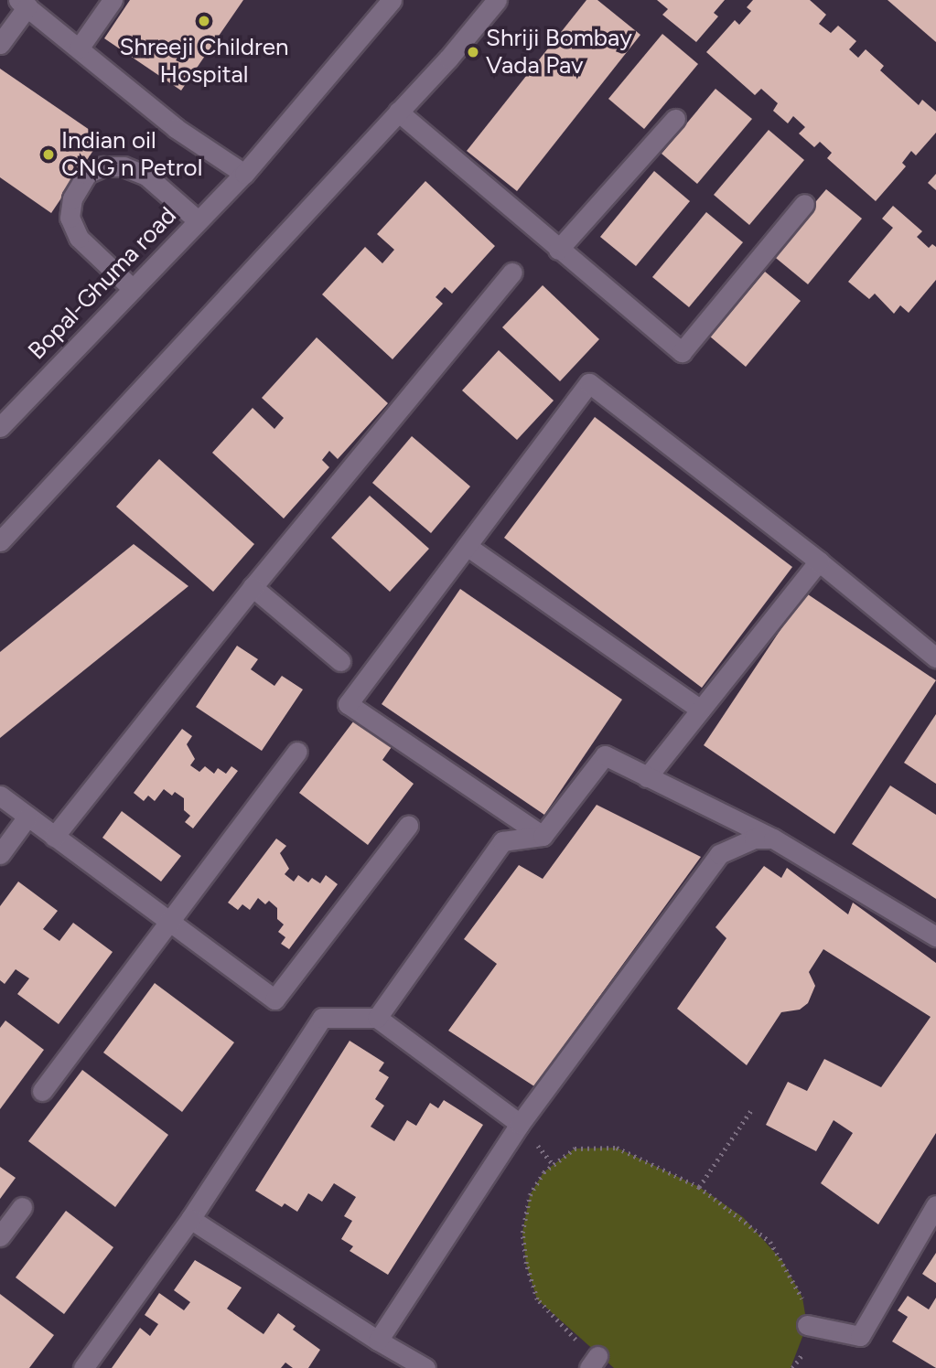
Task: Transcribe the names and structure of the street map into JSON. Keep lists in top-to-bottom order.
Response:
{
  "streets": {
    "street": ["Bopal-Ghuma road"]
  },
  "places": ["Shreeji Children Hospital", "Shriji Bombay Vada Pav", "Indian oil CNG n Petrol"]
}
